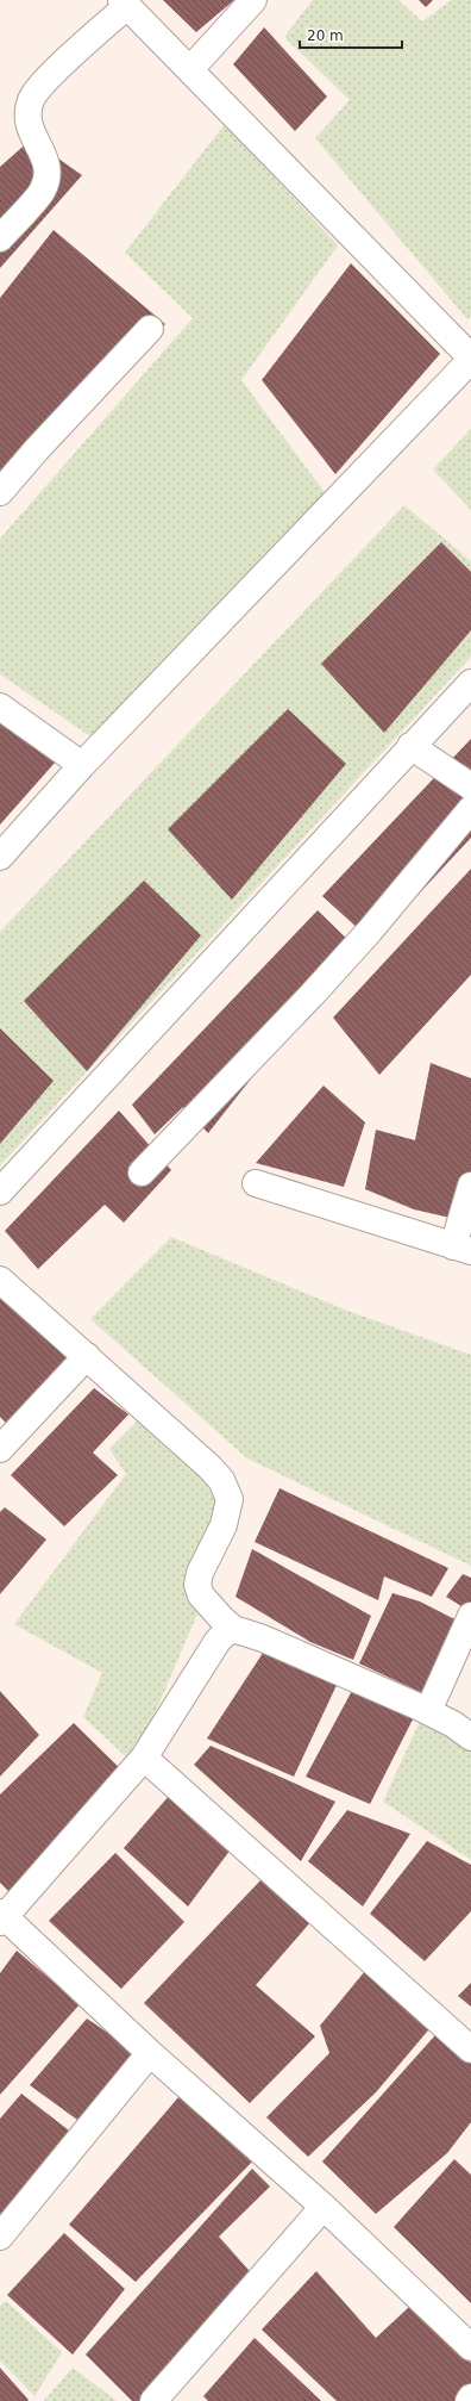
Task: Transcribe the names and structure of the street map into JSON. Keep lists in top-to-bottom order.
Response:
{
  "scale_bar": "20 m"
}
